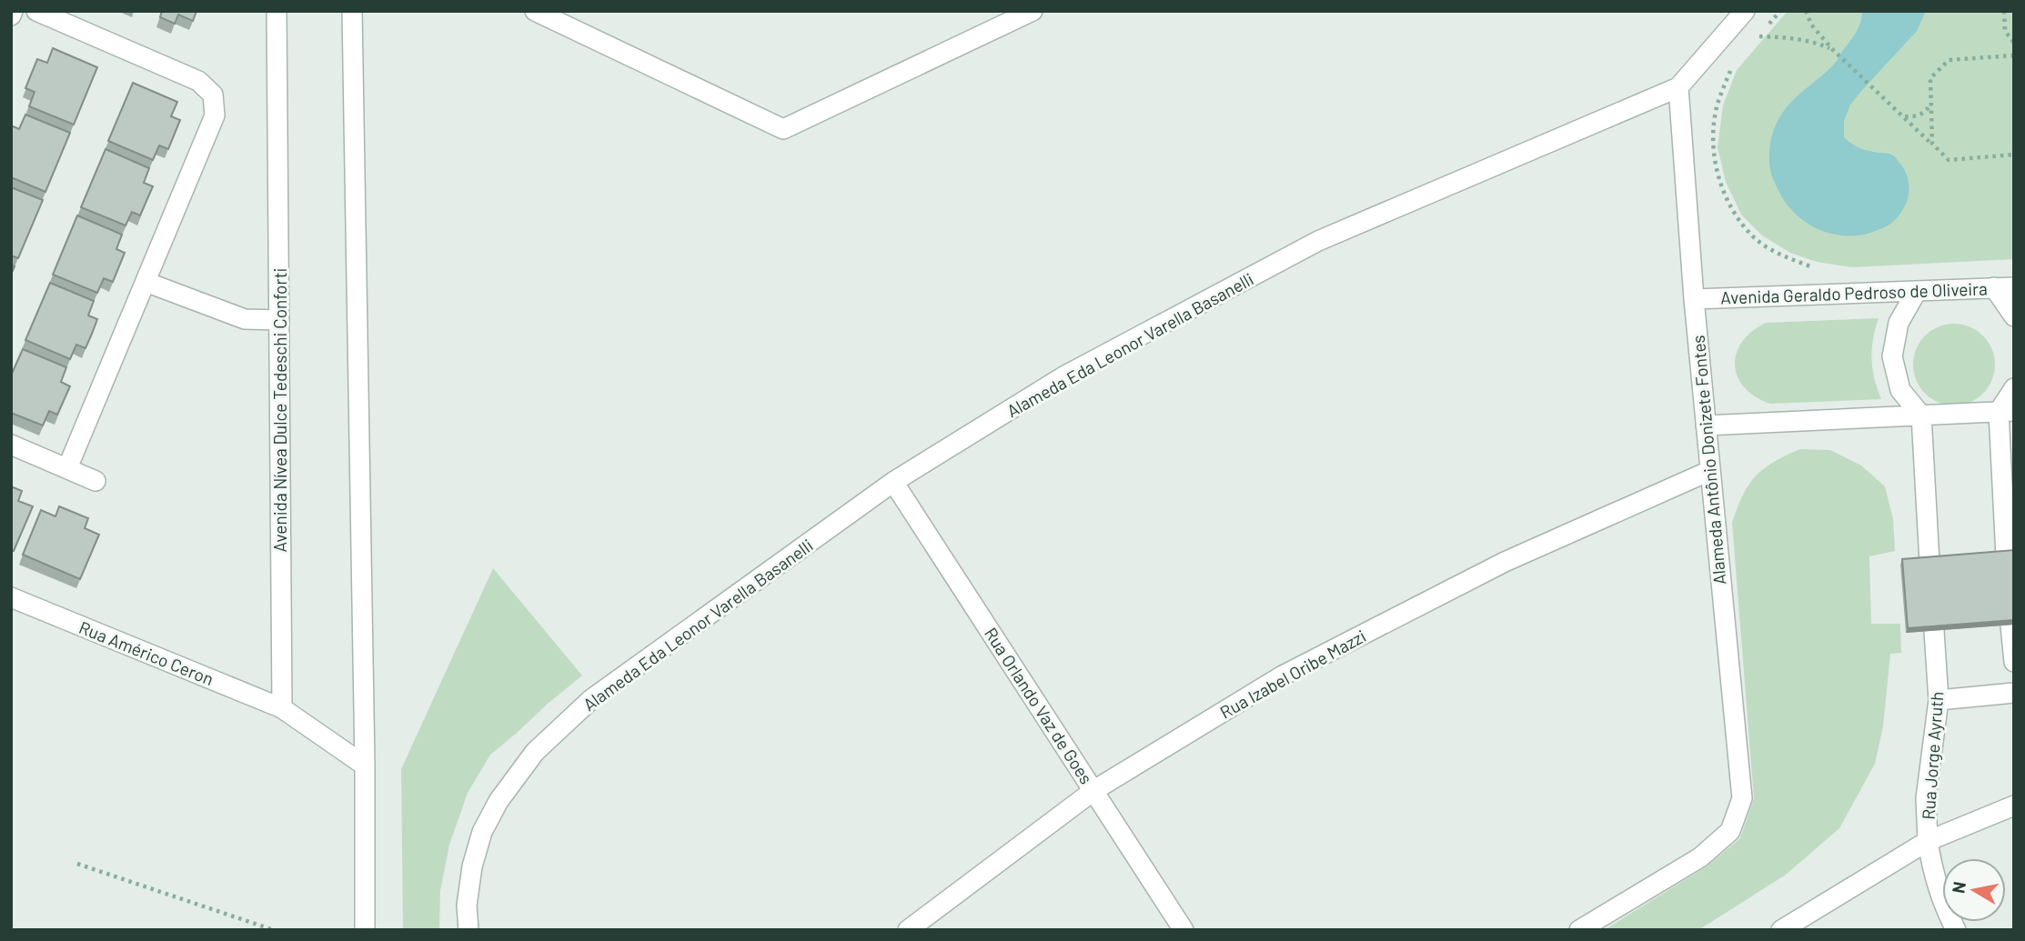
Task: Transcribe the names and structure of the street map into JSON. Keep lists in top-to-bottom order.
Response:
{
  "streets": {
    "street": [
      "Avenida Geraldo Pedroso de Oliveira",
      "Alameda Eda Leonor Varella Basanelli",
      "Avenida Nívea Dulce Tedeschi Conforti",
      "Alameda Antônio Donizete Fontes",
      "Rua Américo Ceron",
      "Rua Izabel Oribe Mazzi",
      "Rua Orlando Vaz de Goes",
      "Rua Jorge Ayruth"
    ]
  },
  "crossings": [
    ["Avenida Geraldo Pedroso de Oliveira", "Alameda Antônio Donizete Fontes"],
    ["Alameda Eda Leonor Varella Basanelli", "Alameda Antônio Donizete Fontes"],
    ["Alameda Eda Leonor Varella Basanelli", "Rua Orlando Vaz de Goes"],
    ["Avenida Nívea Dulce Tedeschi Conforti", "Rua Américo Ceron"],
    ["Alameda Antônio Donizete Fontes", "Rua Izabel Oribe Mazzi"],
    ["Rua Izabel Oribe Mazzi", "Rua Orlando Vaz de Goes"]
  ],
  "north": "left"
}
